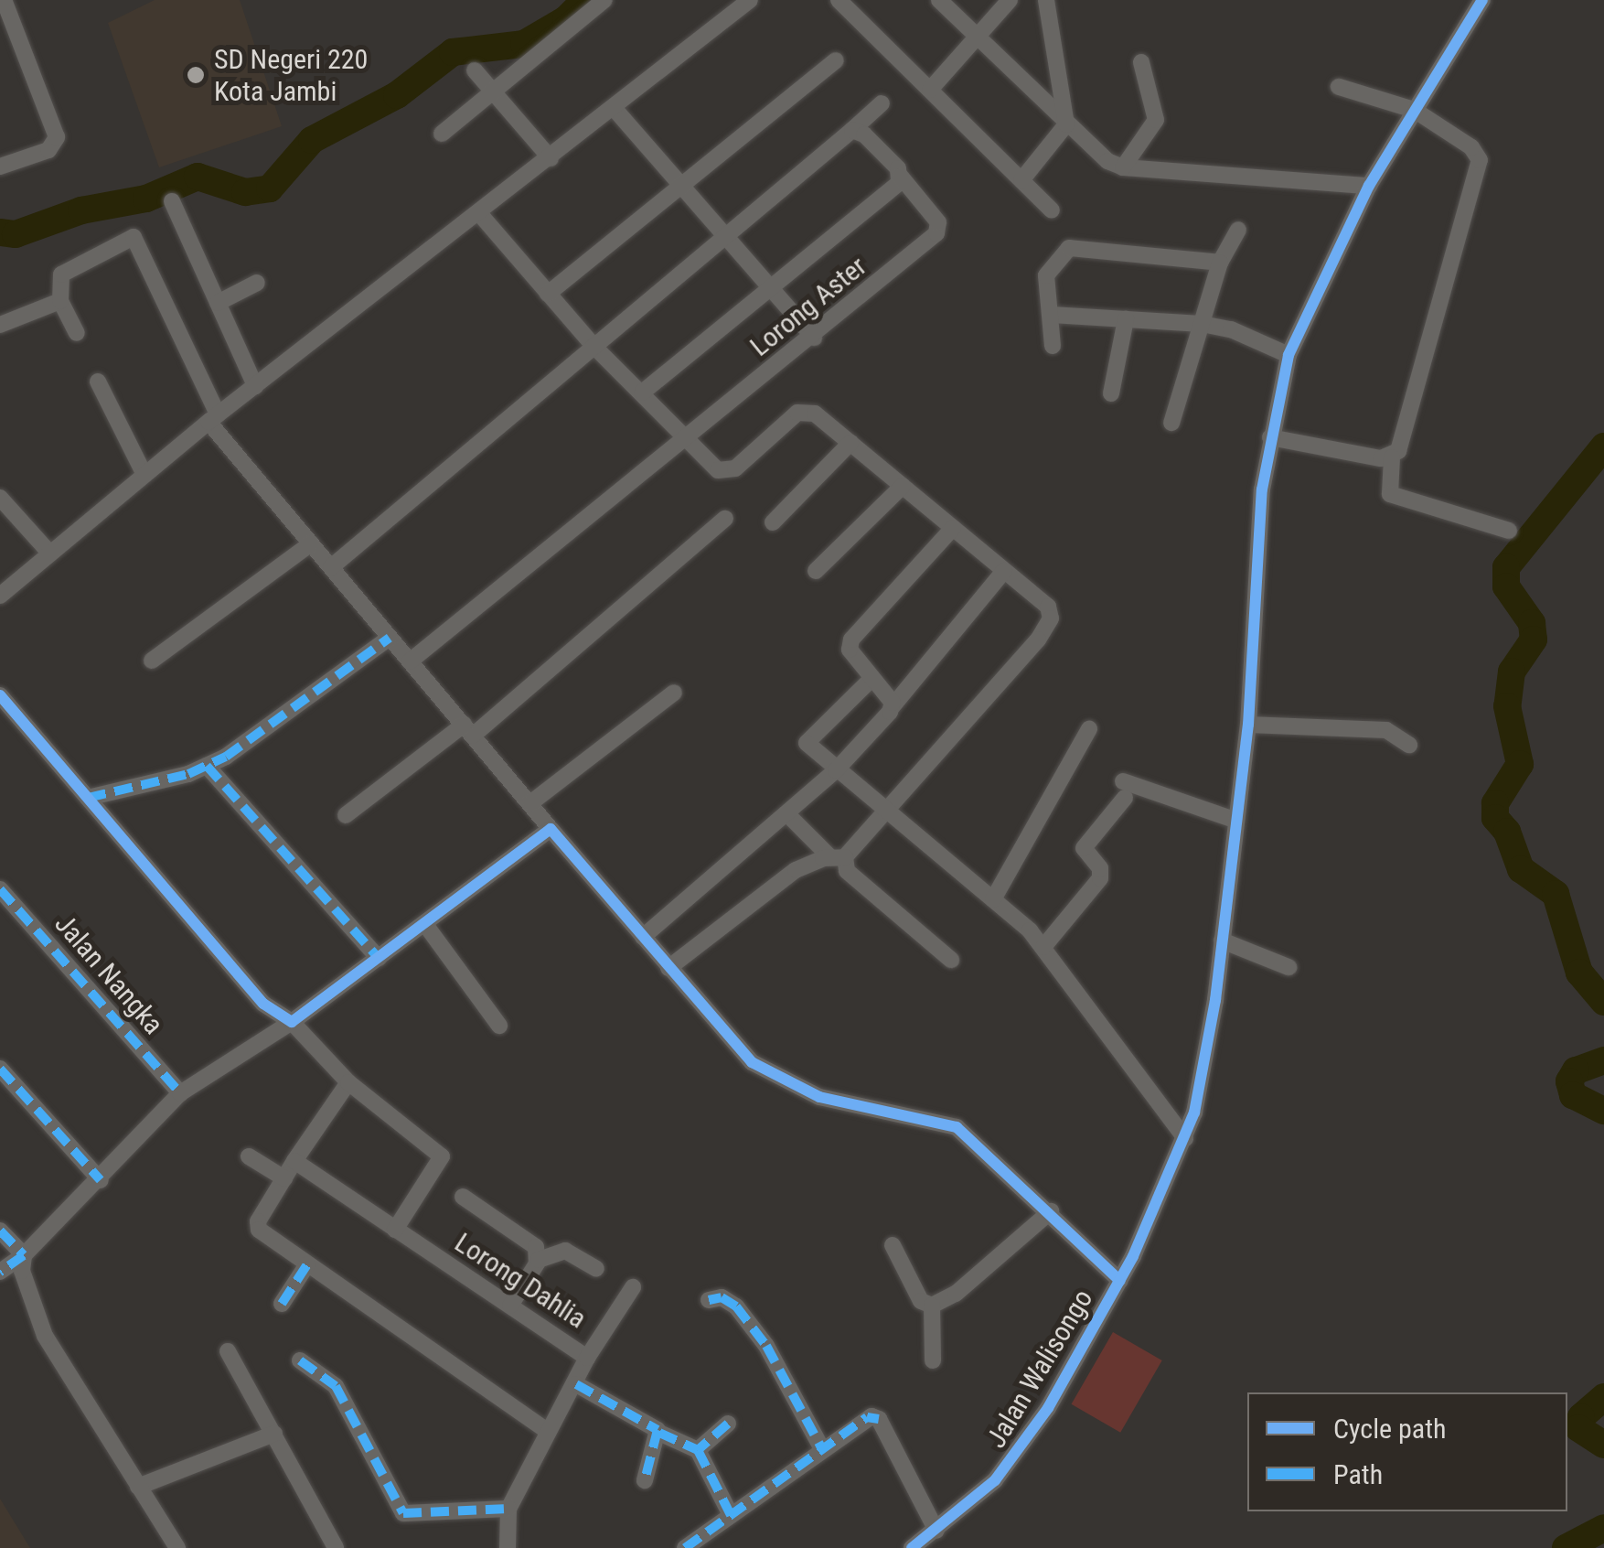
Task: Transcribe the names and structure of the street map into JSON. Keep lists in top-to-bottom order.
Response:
{
  "streets": {
    "street": [
      "Lorong Aster",
      "Jalan Nangka",
      "Lorong Dahlia",
      "Jalan Walisongo"
    ]
  },
  "places": ["SD Negeri 220 Kota Jambi"],
  "legend": ["Cycle path", "Path"]
}
